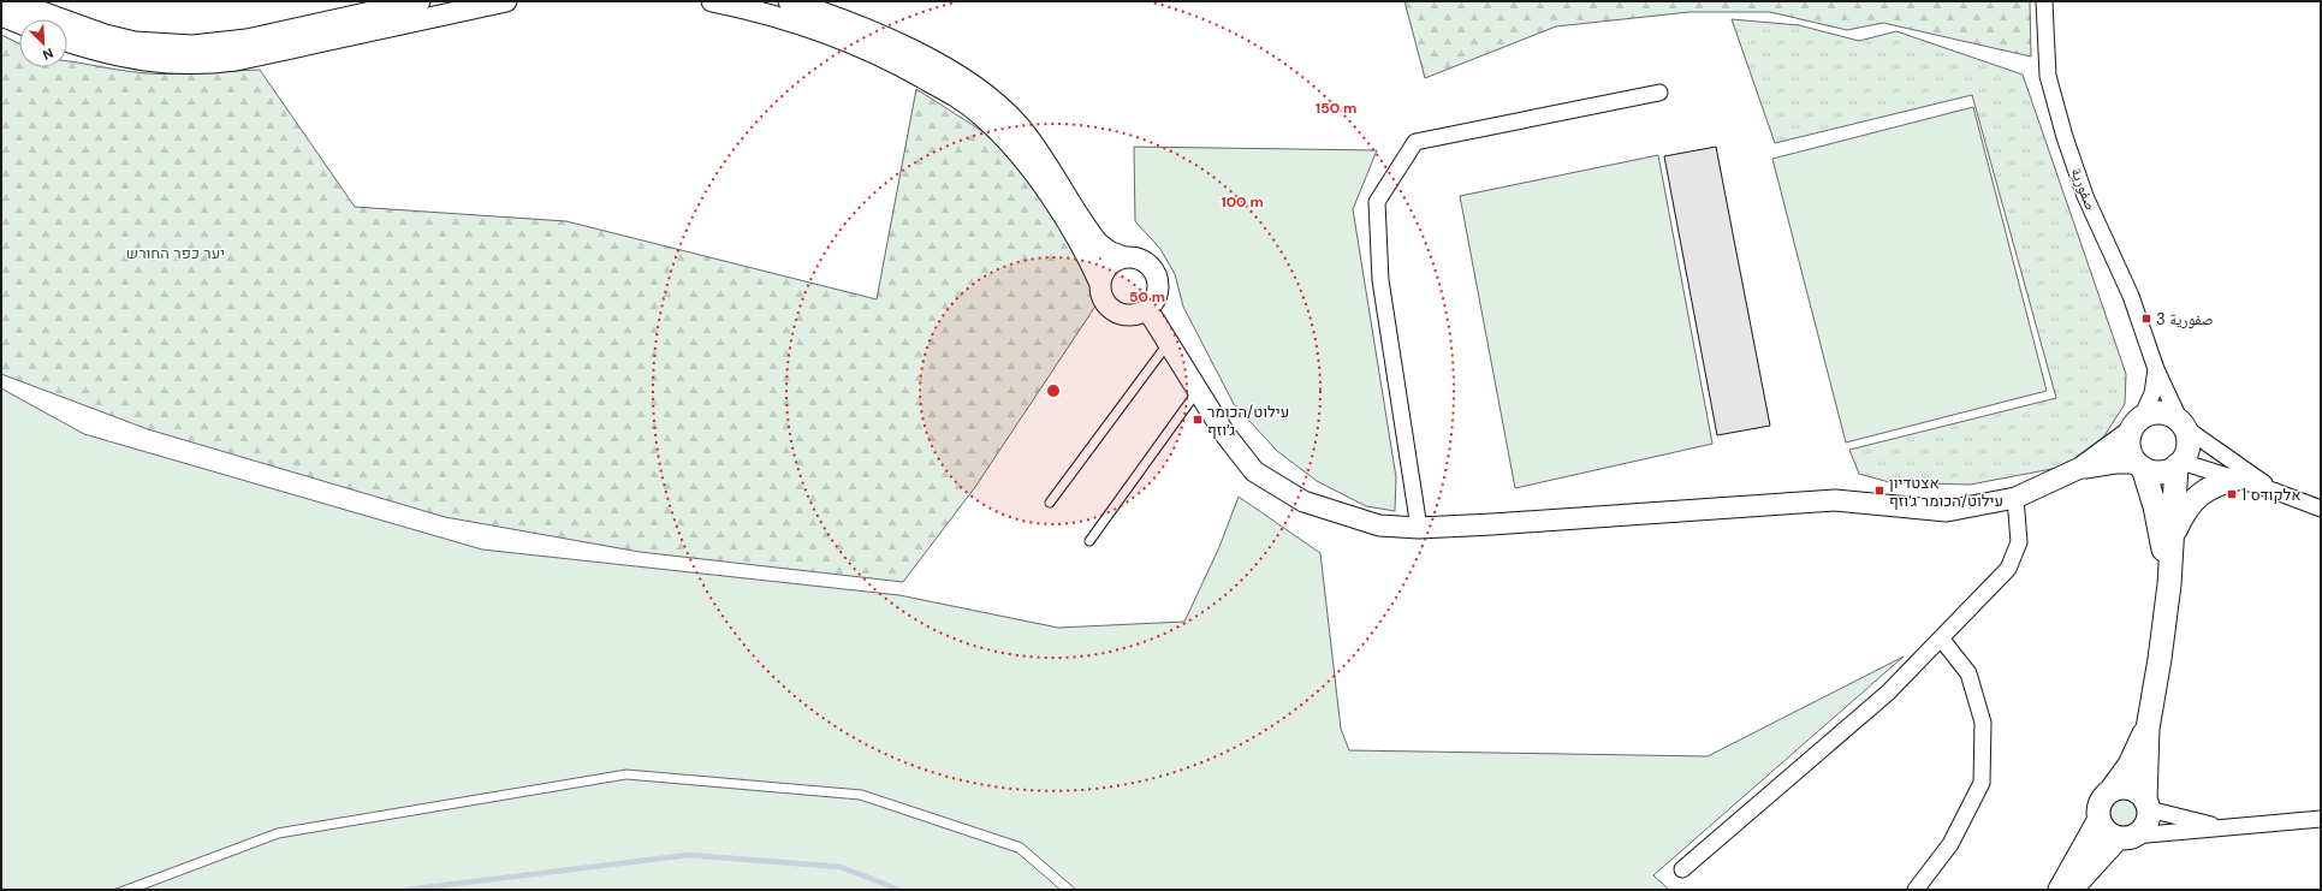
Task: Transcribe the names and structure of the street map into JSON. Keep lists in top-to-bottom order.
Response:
{
  "streets": {
    "street": ["صفورية"]
  },
  "parks": ["יער כפר החורש"],
  "places": {
    "transit": [
      "صفورية 3",
      "עילוט/הכומר ג׳וזף",
      "אצטדיון עילוט/הכומר ג׳וזף",
      "אלקודס 1"
    ]
  },
  "north": "bottom right",
  "rings": ["150 m", "100 m", "50 m"]
}
